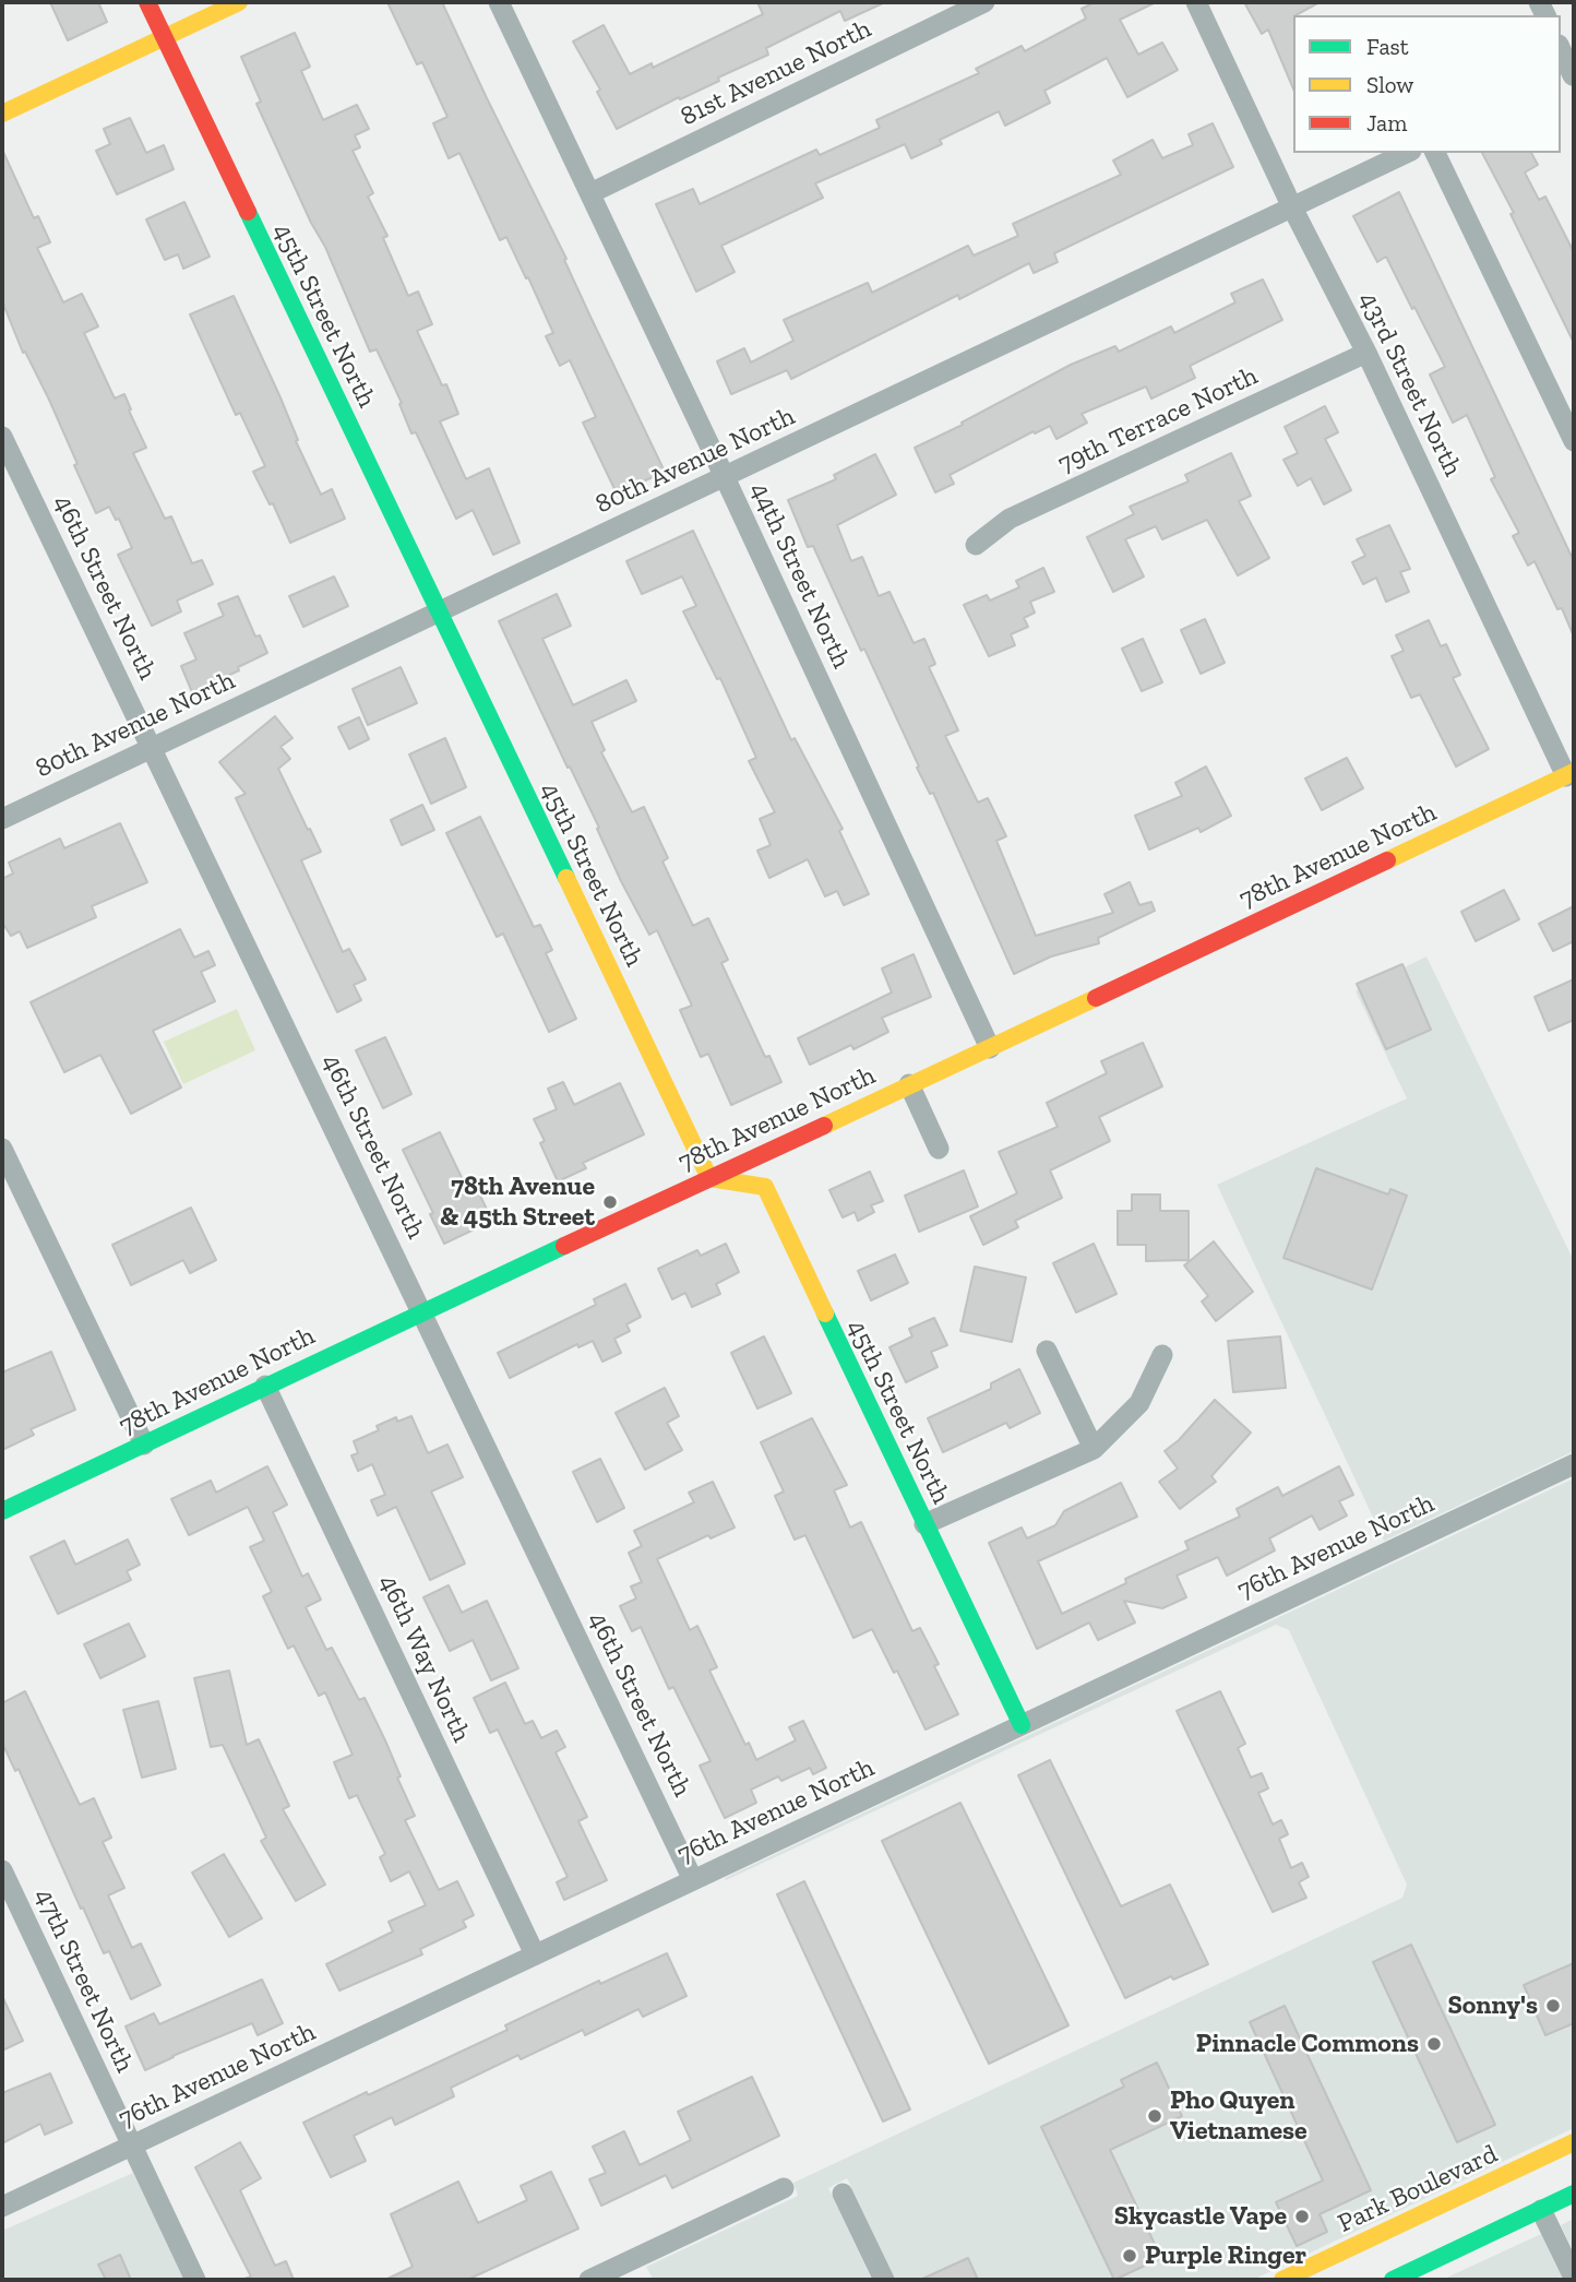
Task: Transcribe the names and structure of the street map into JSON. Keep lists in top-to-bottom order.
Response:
{
  "streets": {
    "street": [
      "81st Avenue North",
      "45th Street North",
      "43rd Street North",
      "79th Terrace North",
      "80th Avenue North",
      "44th Street North",
      "46th Street North",
      "78th Avenue North",
      "76th Avenue North",
      "46th Way North",
      "47th Street North",
      "Park Boulevard"
    ]
  },
  "crossings": [
    ["81st Avenue North", "44th Street North"],
    ["45th Street North", "80th Avenue North"],
    ["45th Street North", "78th Avenue North"],
    ["45th Street North", "76th Avenue North"],
    ["43rd Street North", "79th Terrace North"],
    ["43rd Street North", "80th Avenue North"],
    ["43rd Street North", "78th Avenue North"],
    ["80th Avenue North", "44th Street North"],
    ["80th Avenue North", "46th Street North"],
    ["44th Street North", "78th Avenue North"],
    ["46th Street North", "78th Avenue North"],
    ["46th Street North", "76th Avenue North"],
    ["78th Avenue North", "46th Way North"],
    ["76th Avenue North", "46th Way North"],
    ["76th Avenue North", "47th Street North"]
  ],
  "places": [
    "78th Avenue & 45th Street",
    "Sonny's",
    "Pinnacle Commons",
    "Pho Quyen Vietnamese",
    "Skycastle Vape",
    "Purple Ringer"
  ],
  "legend": ["Fast", "Slow", "Jam"]
}
